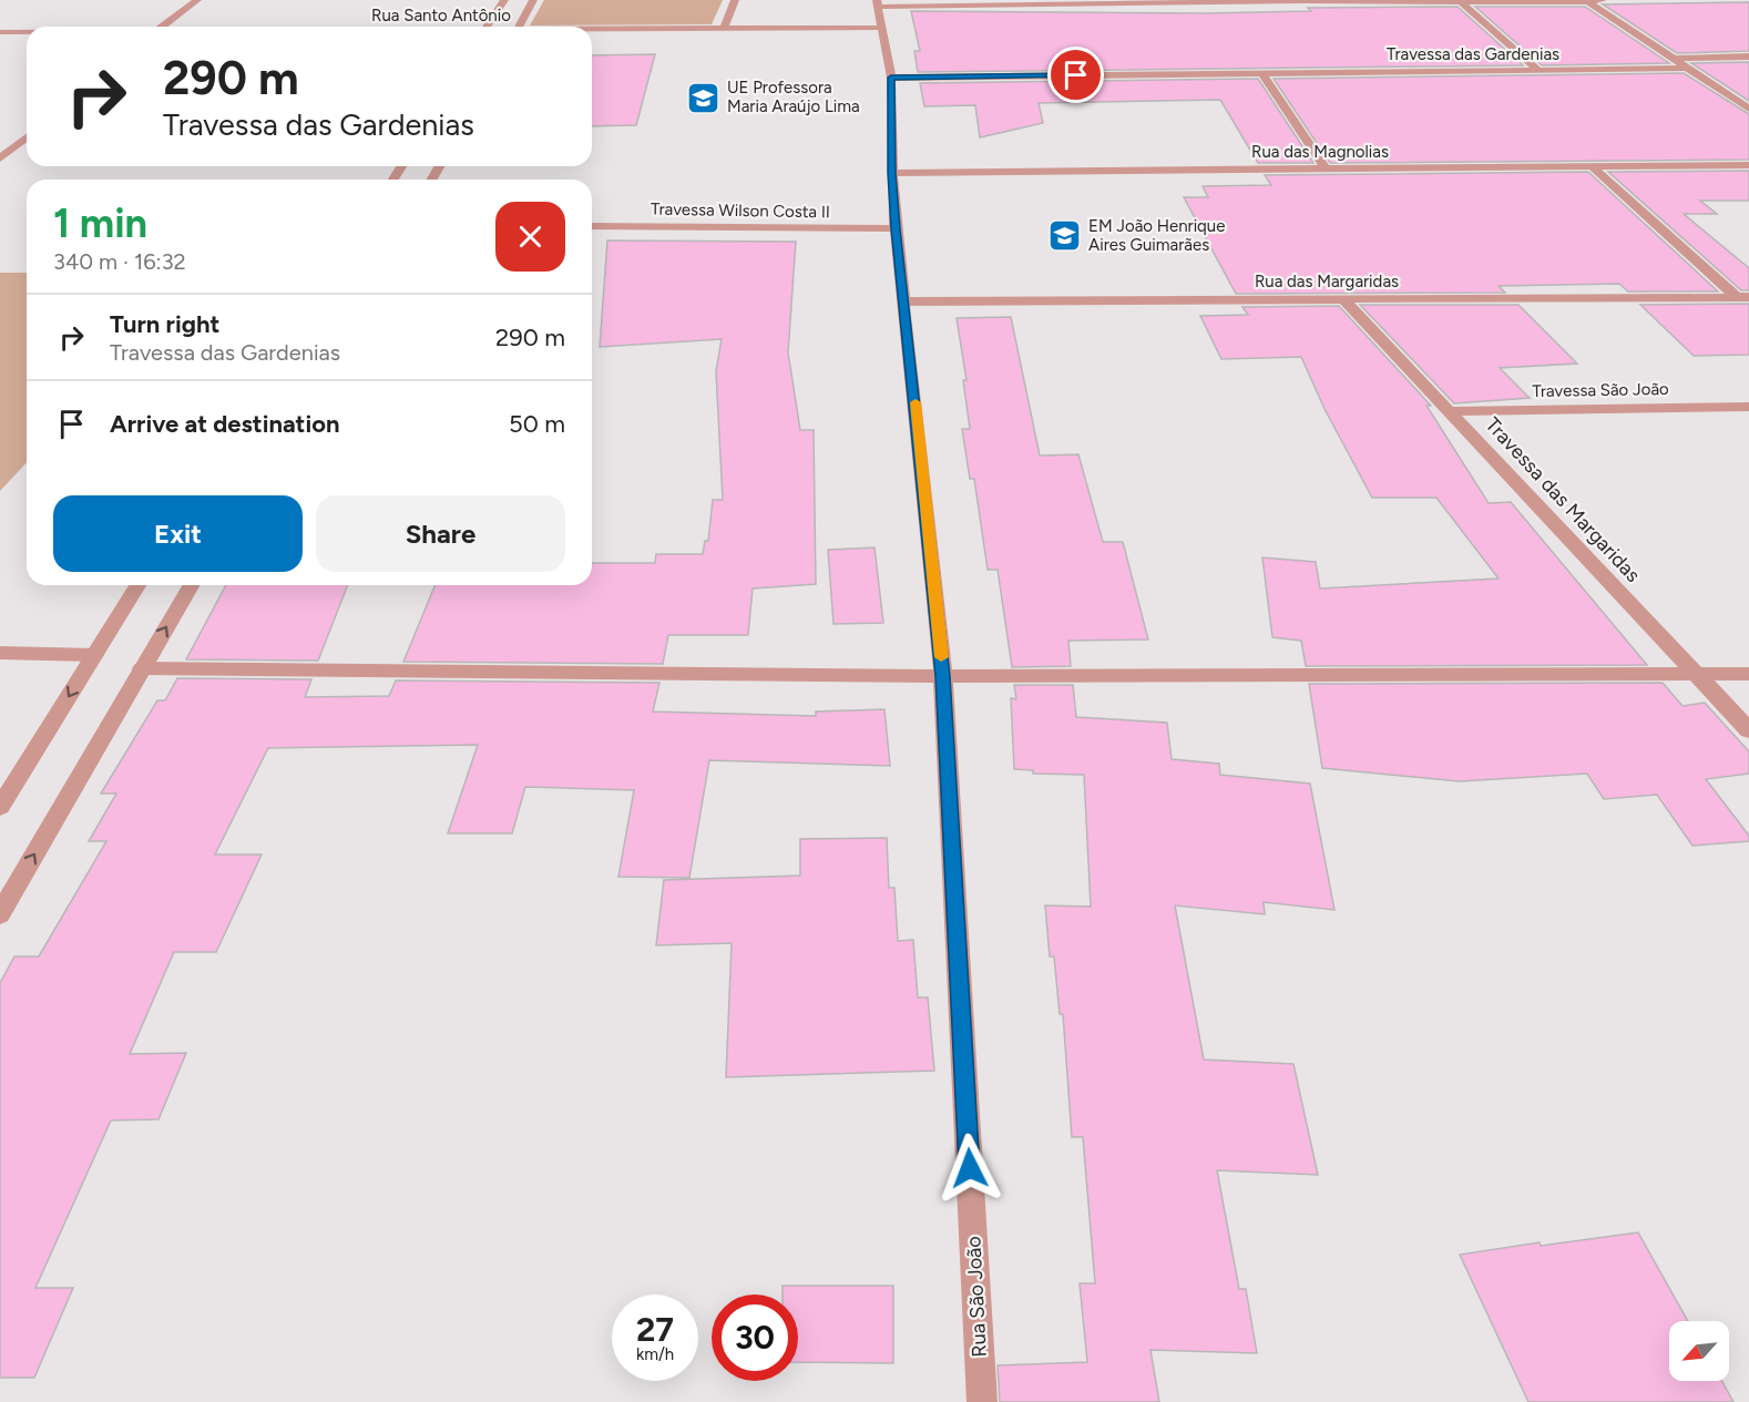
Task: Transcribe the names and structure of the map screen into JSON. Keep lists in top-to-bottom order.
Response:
{
  "streets": {
    "street": [
      "Rua Santo Antônio",
      "Travessa das Gardenias",
      "Rua das Magnolias",
      "Travessa Wilson Costa II",
      "Rua das Margaridas",
      "Travessa São João",
      "Travessa das Margaridas",
      "Rua São João"
    ]
  },
  "crossings": [
    ["Rua Santo Antônio", "Rua São João"],
    ["Travessa das Gardenias", "Rua São João"],
    ["Rua das Magnolias", "Rua São João"],
    ["Travessa Wilson Costa II", "Rua São João"],
    ["Rua das Margaridas", "Travessa das Margaridas"],
    ["Rua das Margaridas", "Rua São João"],
    ["Travessa São João", "Travessa das Margaridas"]
  ],
  "places": {
    "school or university": ["UE Professora Maria Araújo Lima", "EM João Henrique Aires Guimarães"]
  },
  "north": "bottom left",
  "page": {
    "turn": ["290 m", "Travessa das Gardenias"],
    "heading": ["1 min", "340 m · 16:32"],
    "list": [
      {
        "name": "Turn right",
        "note": "Travessa das Gardenias",
        "value": "290 m"
      },
      {
        "name": "Arrive at destination",
        "value": "50 m"
      }
    ],
    "buttons": ["Exit", "Share"],
    "speed": "27 km/h",
    "limit": "30"
  }
}
